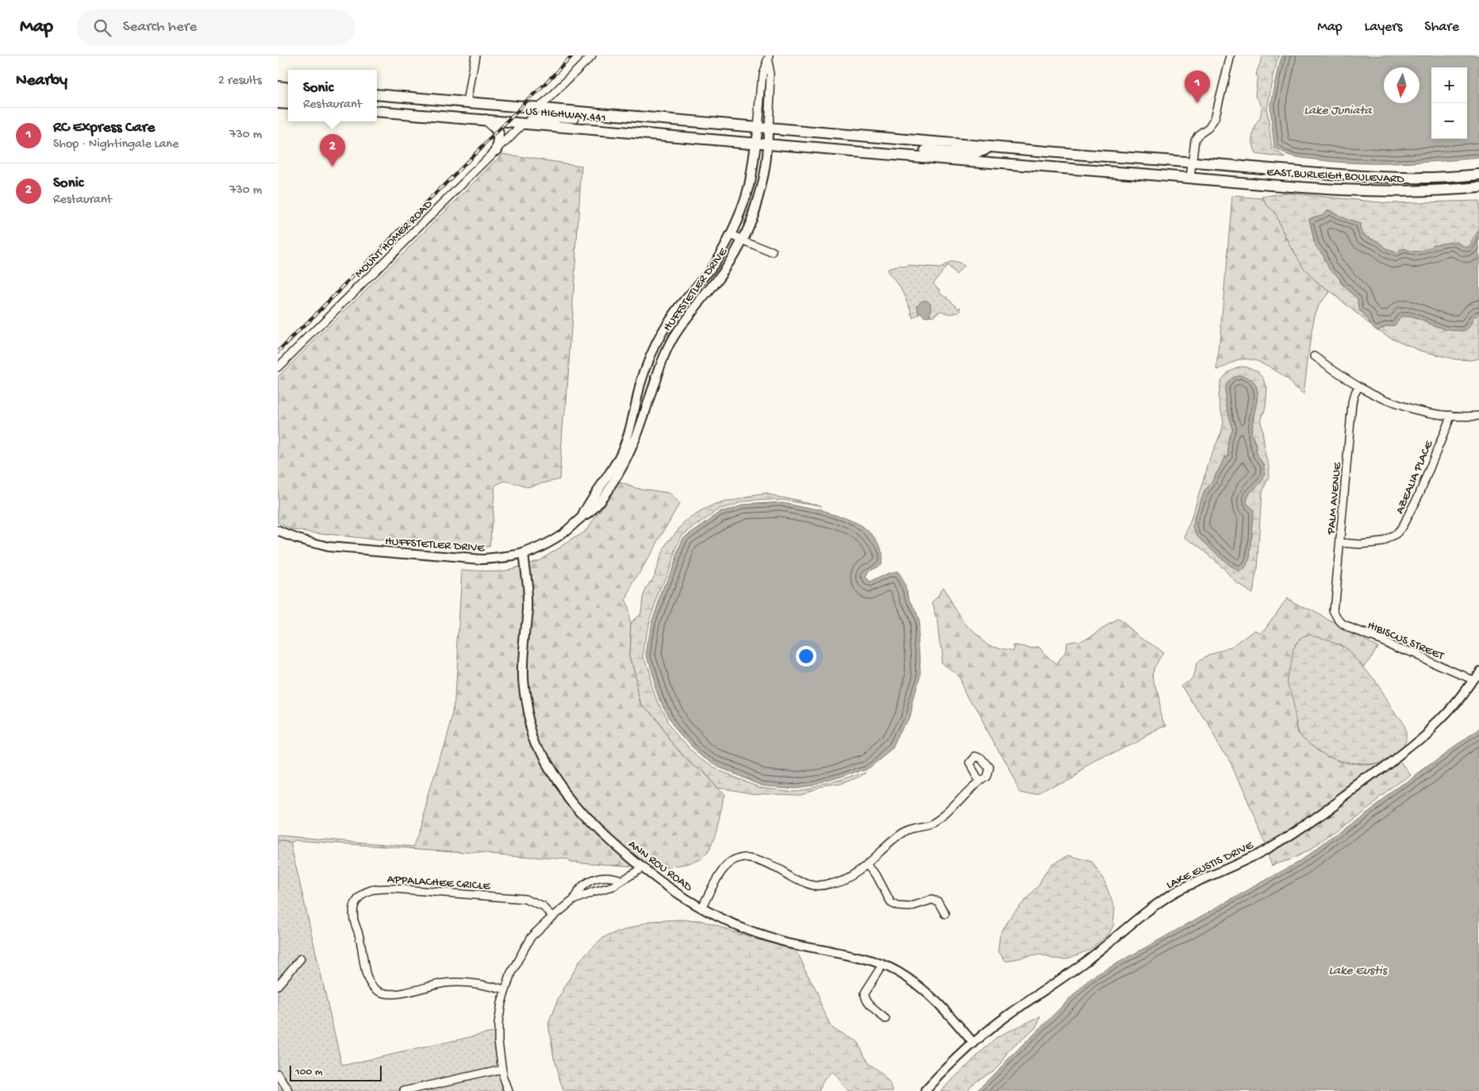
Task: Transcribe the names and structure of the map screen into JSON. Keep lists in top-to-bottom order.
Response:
{
  "streets": {
    "main road": ["US HIGHWAY 441", "EAST BURLEIGH BOULEVARD"],
    "street": [
      "MOUNT HOMER ROAD",
      "HUFFSTETLER DRIVE",
      "AZEALIA PLACE",
      "PALM AVENUE",
      "HIBISCUS STREET",
      "LAKE EUSTIS DRIVE",
      "ANN ROU ROAD",
      "APPALACHEE CRICLE"
    ]
  },
  "crossings": [
    ["US HIGHWAY 441", "EAST BURLEIGH BOULEVARD"],
    ["US HIGHWAY 441", "MOUNT HOMER ROAD"],
    ["US HIGHWAY 441", "HUFFSTETLER DRIVE"],
    ["EAST BURLEIGH BOULEVARD", "HUFFSTETLER DRIVE"],
    ["HUFFSTETLER DRIVE", "ANN ROU ROAD"],
    ["AZEALIA PLACE", "PALM AVENUE"],
    ["PALM AVENUE", "HIBISCUS STREET"],
    ["HIBISCUS STREET", "LAKE EUSTIS DRIVE"],
    ["LAKE EUSTIS DRIVE", "ANN ROU ROAD"]
  ],
  "water": ["Lake Juniata", "Lake Eustis"],
  "scale_bar": "100 m",
  "north": "bottom",
  "page": {
    "header": "Map",
    "search": "Search here",
    "nav": ["Map", "Layers", "Share"],
    "heading": ["Nearby", "2 results"],
    "map_buttons": ["+", "−"],
    "popup": ["Sonic", "Restaurant"],
    "pins": ["1", "2"],
    "list": [
      {
        "mark": "1",
        "name": "RC Express Care",
        "note": "Shop · Nightingale Lane",
        "value": "730 m"
      },
      {
        "mark": "2",
        "name": "Sonic",
        "note": "Restaurant",
        "value": "730 m"
      }
    ],
    "scale": "100 m"
  }
}
